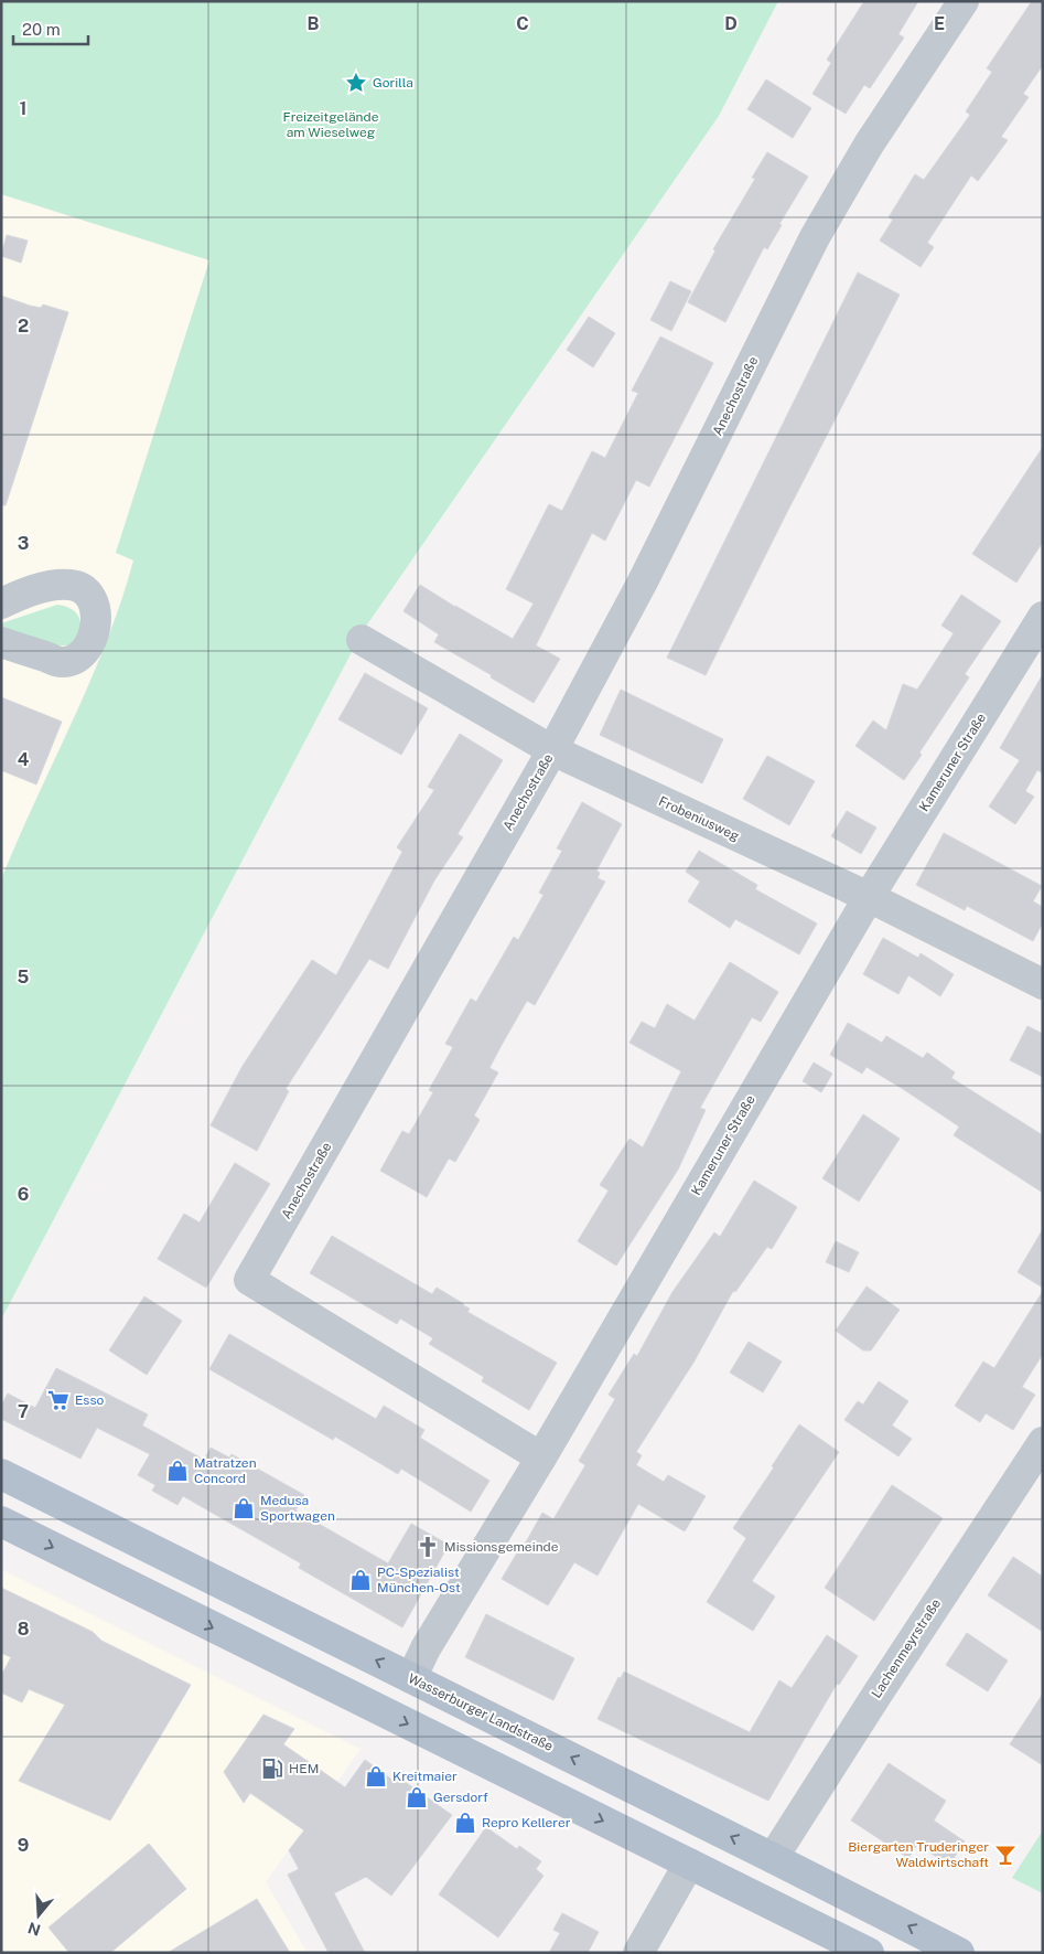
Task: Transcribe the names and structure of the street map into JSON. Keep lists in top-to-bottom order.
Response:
{
  "streets": {
    "main road": ["Wasserburger Landstraße"],
    "street": [
      "Anechostraße",
      "Kameruner Straße",
      "Frobeniusweg",
      "Lachenmeyrstraße"
    ]
  },
  "crossings": [
    ["Anechostraße", "Kameruner Straße"],
    ["Anechostraße", "Frobeniusweg"],
    ["Kameruner Straße", "Frobeniusweg"],
    ["Kameruner Straße", "Wasserburger Landstraße"],
    ["Lachenmeyrstraße", "Wasserburger Landstraße"]
  ],
  "parks": ["Freizeitgelände am Wieselweg"],
  "places": {
    "place": ["Gorilla"],
    "supermarket": ["Esso"],
    "shop": [
      "Matratzen Concord",
      "Medusa Sportwagen",
      "PC-Spezialist München-Ost",
      "Kreitmaier",
      "Gersdorf",
      "Repro Kellerer"
    ],
    "church": ["Missionsgemeinde"],
    "fuel station": ["HEM"],
    "bar": ["Biergarten Truderinger Waldwirtschaft"]
  },
  "scale_bar": "20 m",
  "north": "bottom",
  "grid": {
    "columns": [
      "B",
      "C",
      "D",
      "E"
    ],
    "rows": [
      "1",
      "2",
      "3",
      "4",
      "5",
      "6",
      "7",
      "8",
      "9"
    ]
  }
}
